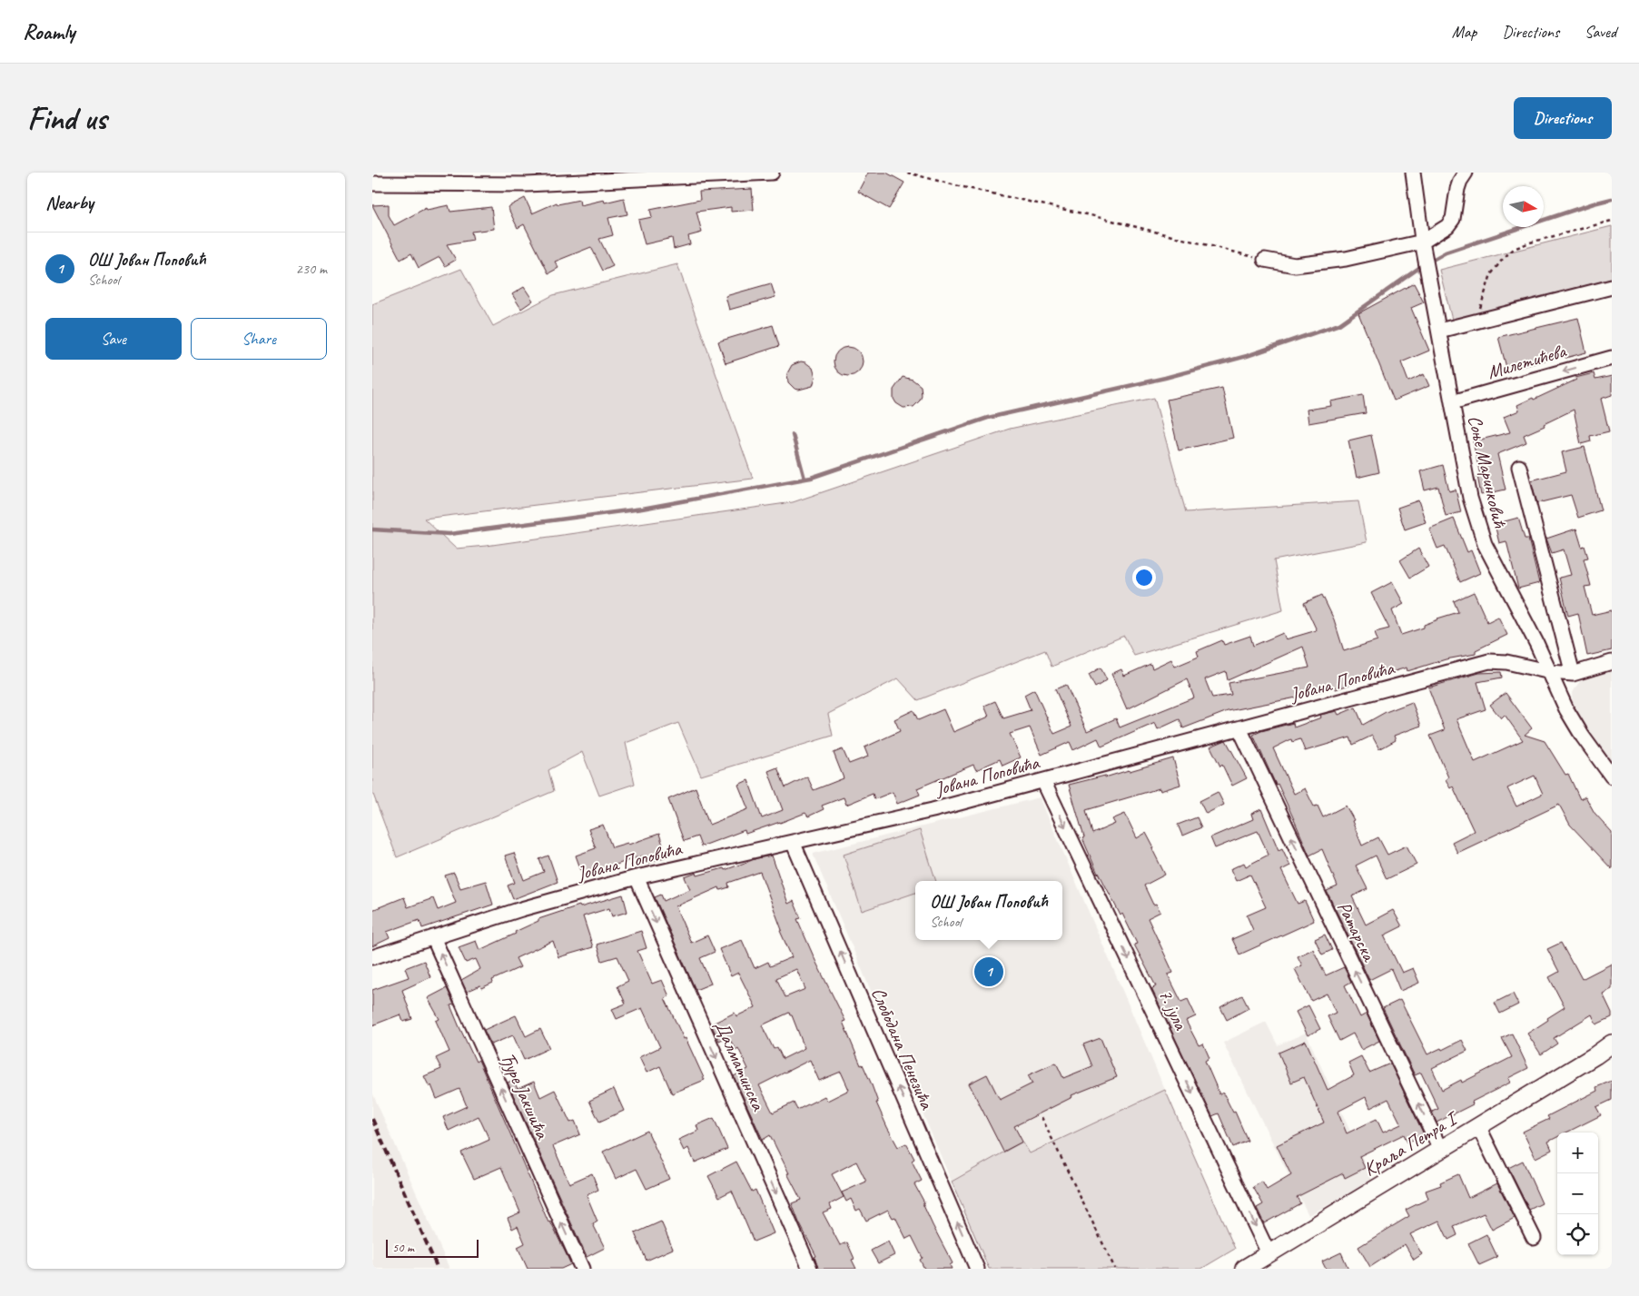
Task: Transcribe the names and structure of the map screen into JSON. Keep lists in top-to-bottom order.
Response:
{
  "streets": {
    "main road": ["Краља Петра I"],
    "street": [
      "Милетићева",
      "Соње Маринковић",
      "Јована Поповића",
      "Ратарска",
      "7. јула",
      "Слободана Пенезића",
      "Далматинска",
      "Ђуре Јакшића"
    ]
  },
  "crossings": [
    ["Милетићева", "Соње Маринковић"],
    ["Соње Маринковић", "Јована Поповића"],
    ["Јована Поповића", "Ратарска"],
    ["Јована Поповића", "7. јула"],
    ["Јована Поповића", "Слободана Пенезића"],
    ["Јована Поповића", "Далматинска"],
    ["Јована Поповића", "Ђуре Јакшића"],
    ["Ратарска", "Краља Петра I"],
    ["7. јула", "Краља Петра I"]
  ],
  "one_way": [
    "Ратарска",
    "7. јула",
    "Слободана Пенезића",
    "Далматинска",
    "Ђуре Јакшића"
  ],
  "scale_bar": "50 m",
  "north": "right",
  "page": {
    "header": "Roamly",
    "nav": ["Map", "Directions", "Saved"],
    "buttons": [
      "Directions",
      ["Save", "Share"]
    ],
    "title": "Find us",
    "heading": "Nearby",
    "list": [
      {
        "mark": "1",
        "name": "ОШ Јован Поповић",
        "note": "School",
        "value": "230 m"
      }
    ],
    "popup": ["ОШ Јован Поповић", "School"],
    "pins": "1",
    "map_buttons": ["+", "−"],
    "scale": "50 m"
  }
}
